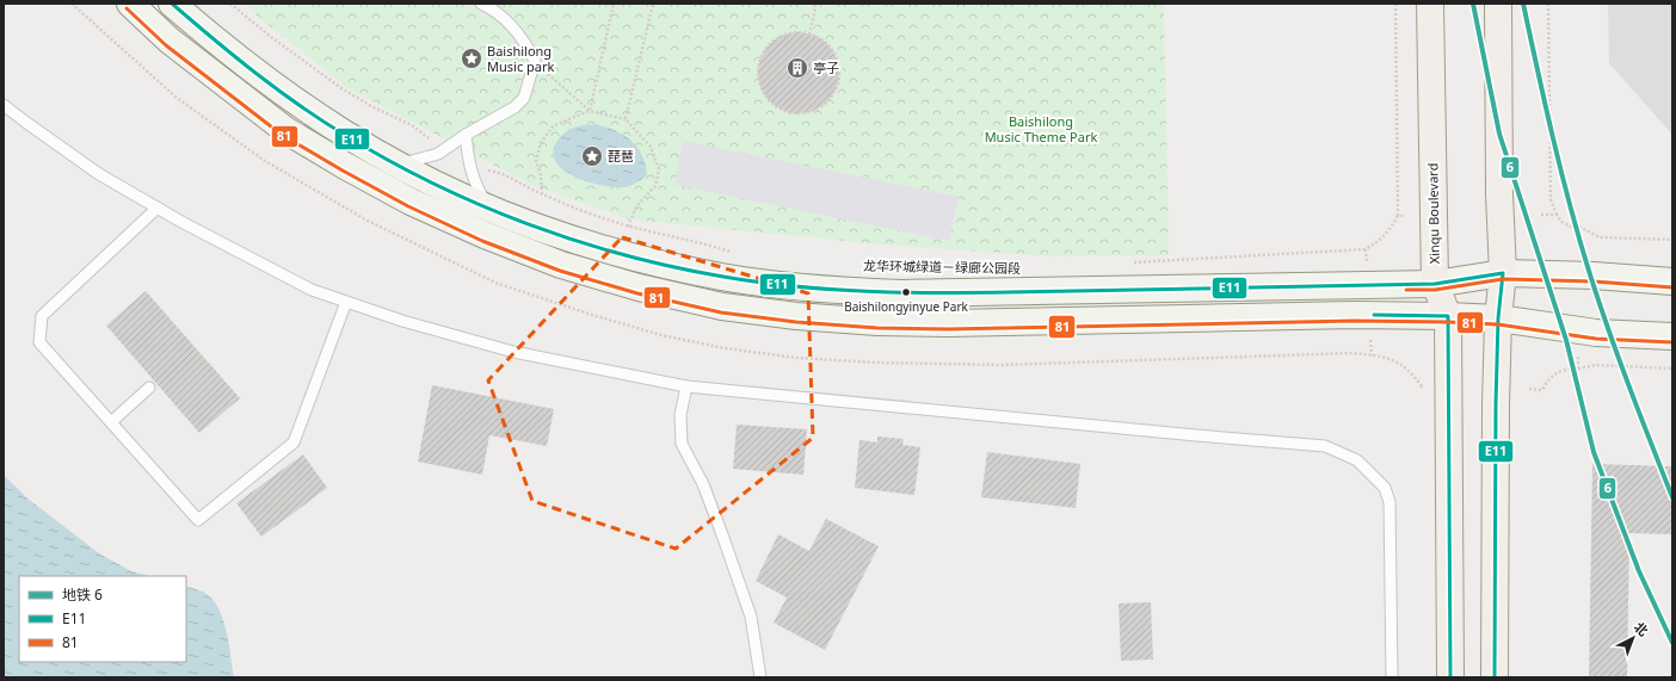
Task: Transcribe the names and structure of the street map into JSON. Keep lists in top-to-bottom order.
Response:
{
  "streets": {
    "main road": ["Xinqu Boulevard"]
  },
  "parks": ["Baishilong Music Theme Park"],
  "places": {
    "place": ["Baishilong Music park", "琵琶"],
    "building": ["亭子"],
    "other": ["Baishilongyinyue Park"]
  },
  "lines": ["metro line 6", "transit line E11", "transit line 81"],
  "legend": ["地铁 6", "E11", "81"],
  "north": "top right"
}
